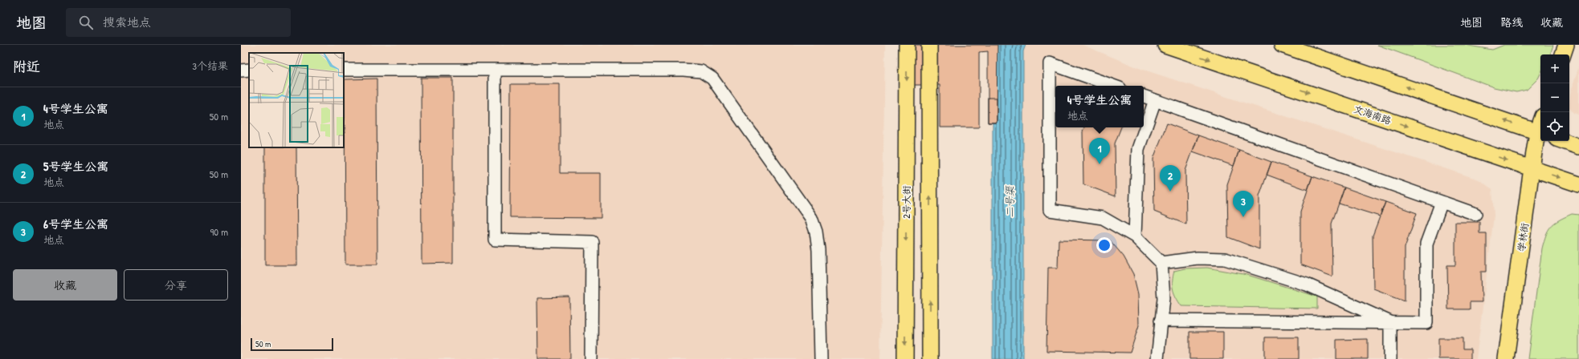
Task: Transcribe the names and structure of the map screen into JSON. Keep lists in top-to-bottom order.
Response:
{
  "streets": {
    "main road": ["文海南路", "2号大街", "学林街"]
  },
  "crossings": [
    ["文海南路", "学林街"]
  ],
  "water": ["二号渠"],
  "scale_bar": "50 m",
  "page": {
    "header": "地图",
    "search": "搜索地点",
    "nav": ["地图", "路线", "收藏"],
    "heading": ["附近", "3个结果"],
    "map_buttons": ["+", "−"],
    "popup": ["4号学生公寓", "地点"],
    "list": [
      {
        "mark": "1",
        "name": "4号学生公寓",
        "note": "地点",
        "value": "50 m"
      },
      {
        "mark": "2",
        "name": "5号学生公寓",
        "note": "地点",
        "value": "50 m"
      },
      {
        "mark": "3",
        "name": "6号学生公寓",
        "note": "地点",
        "value": "90 m"
      }
    ],
    "pins": ["1", "2", "3"],
    "buttons": ["收藏", "分享"],
    "scale": "50 m"
  }
}
